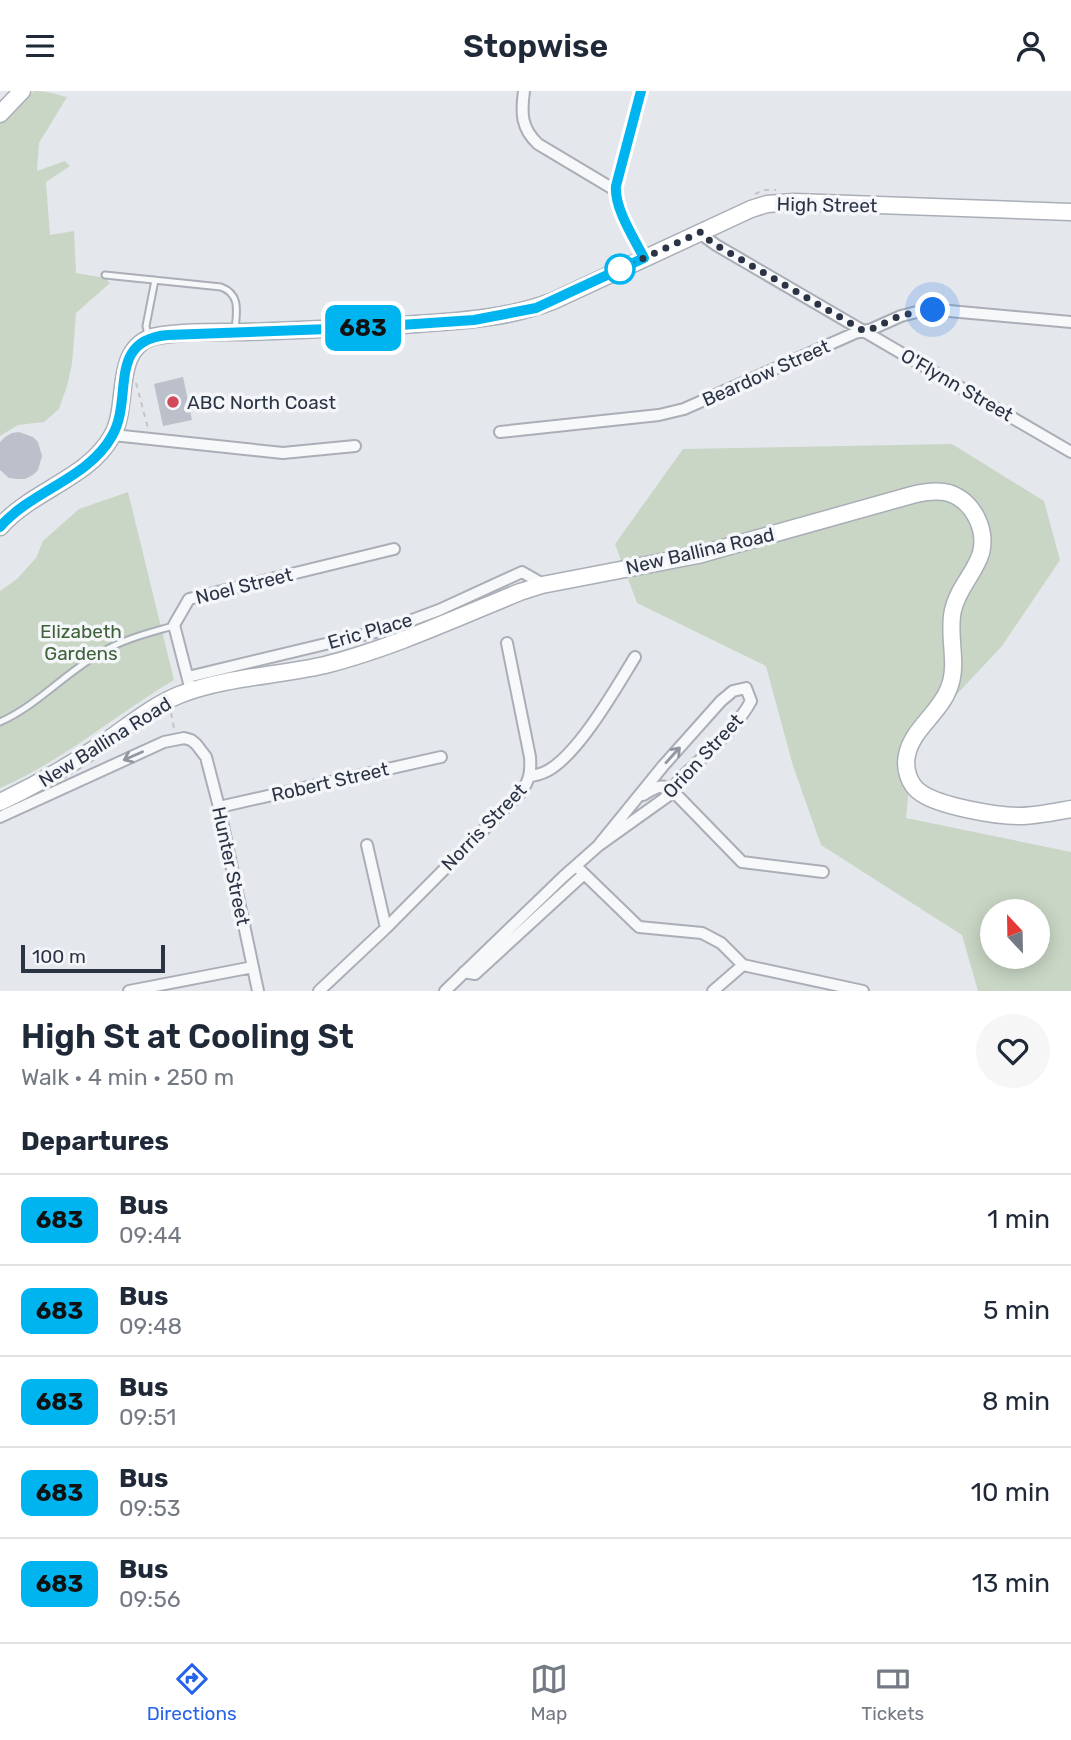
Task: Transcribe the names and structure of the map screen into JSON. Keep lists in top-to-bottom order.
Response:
{
  "streets": {
    "street": [
      "High Street",
      "Beardow Street",
      "O'Flynn Street",
      "New Ballina Road",
      "Noel Street",
      "Orion Street",
      "Robert Street",
      "Norris Street",
      "Hunter Street"
    ]
  },
  "crossings": [
    ["High Street", "O'Flynn Street"],
    ["Beardow Street", "O'Flynn Street"],
    ["Robert Street", "Hunter Street"]
  ],
  "parks": ["Elizabeth Gardens"],
  "places": ["ABC North Coast"],
  "lines": ["bus line 683"],
  "scale_bar": "100 m",
  "north": "top",
  "page": {
    "header": "Stopwise",
    "on_map": "683",
    "scale": "100 m",
    "heading": [
      ["High St at Cooling St", "Walk · 4 min · 250 m"],
      "Departures"
    ],
    "list": [
      {
        "mark": "683",
        "name": "Bus",
        "note": "09:44",
        "value": "1 min"
      },
      {
        "mark": "683",
        "name": "Bus",
        "note": "09:48",
        "value": "5 min"
      },
      {
        "mark": "683",
        "name": "Bus",
        "note": "09:51",
        "value": "8 min"
      },
      {
        "mark": "683",
        "name": "Bus",
        "note": "09:53",
        "value": "10 min"
      },
      {
        "mark": "683",
        "name": "Bus",
        "note": "09:56",
        "value": "13 min"
      }
    ],
    "tabs": ["Directions", "Map", "Tickets"]
  }
}
